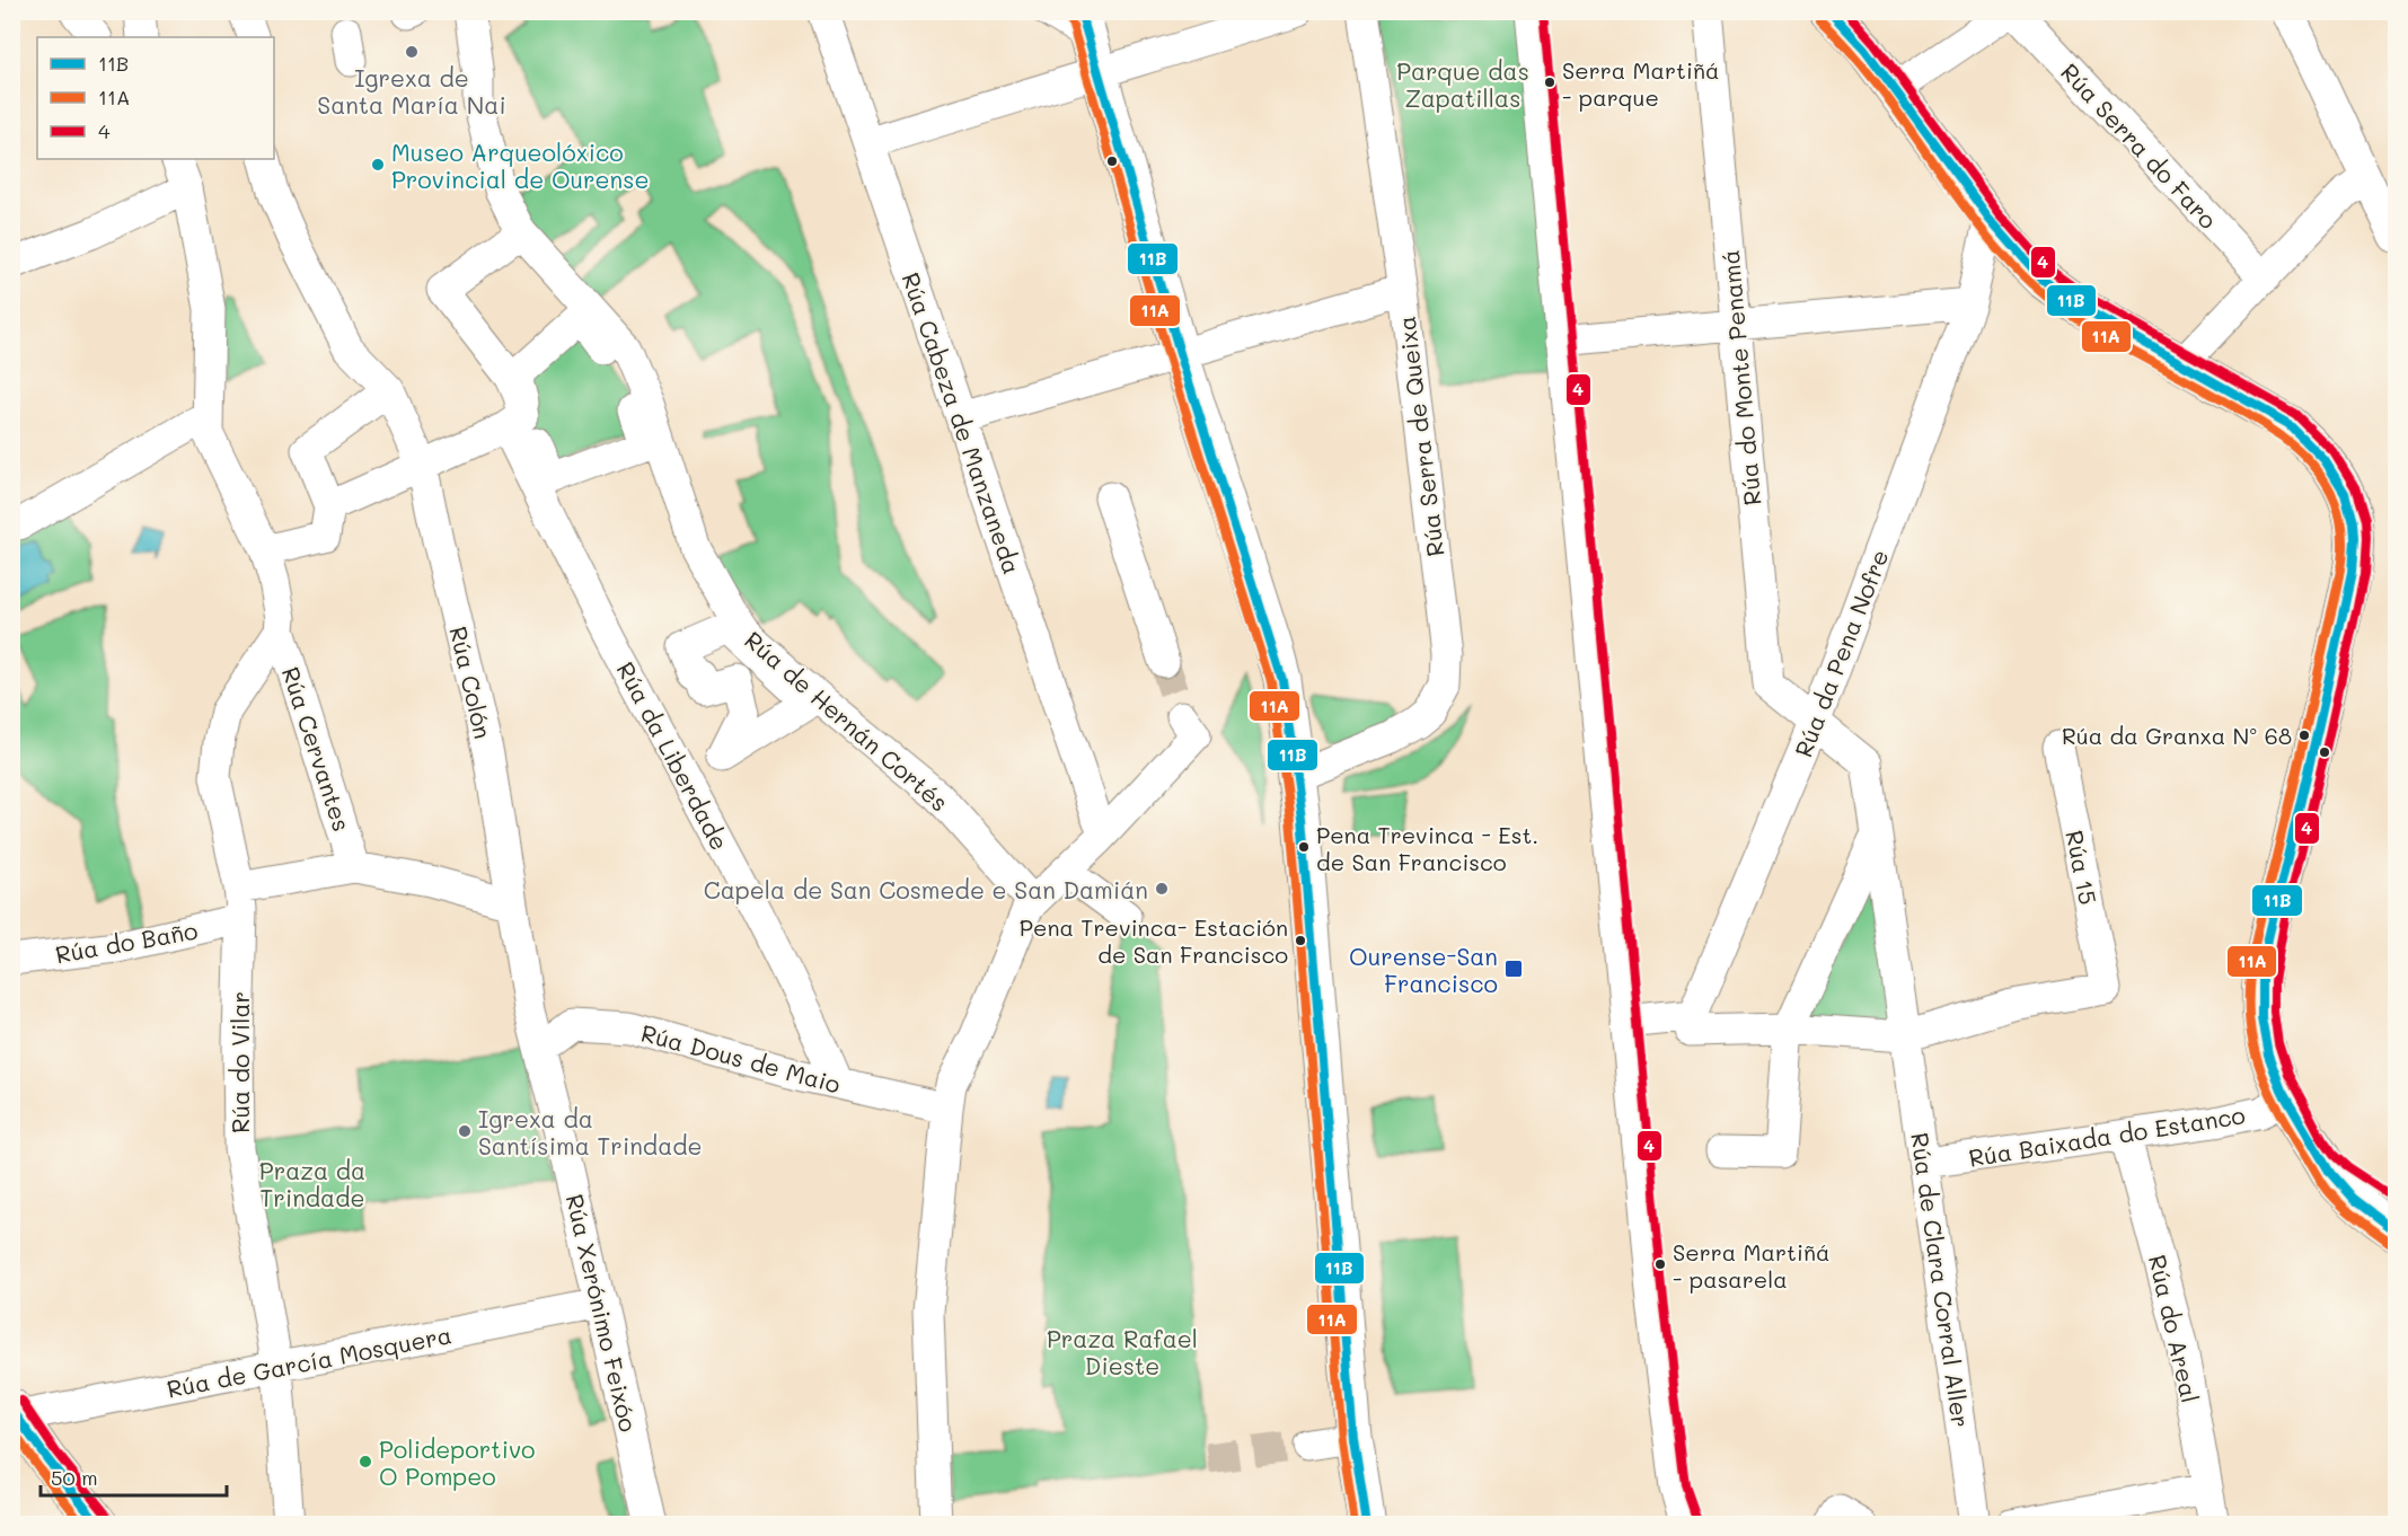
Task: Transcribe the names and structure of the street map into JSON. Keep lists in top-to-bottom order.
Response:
{
  "streets": {
    "street": [
      "Rúa Serra do Faro",
      "Rúa do Monte Penamá",
      "Rúa Cabeza de Manzaneda",
      "Rúa Serra de Queixa",
      "Rúa da Pena Nofre",
      "Rúa Colón",
      "Rúa de Hernán Cortés",
      "Rúa Cervantes",
      "Rúa da Liberdade",
      "Rúa 15",
      "Rúa do Baño",
      "Rúa Dous de Maio",
      "Rúa do Vilar",
      "Rúa Baixada do Estanco",
      "Rúa de Clara Corral Aller",
      "Rúa Xerónimo Feixóo",
      "Rúa do Areal",
      "Rúa de García Mosquera"
    ]
  },
  "crossings": [
    ["Rúa do Monte Penamá", "Rúa da Pena Nofre"],
    ["Rúa do Monte Penamá", "Rúa de Clara Corral Aller"],
    ["Rúa Colón", "Rúa Xerónimo Feixóo"],
    ["Rúa Cervantes", "Rúa do Vilar"],
    ["Rúa da Liberdade", "Rúa Dous de Maio"],
    ["Rúa 15", "Rúa de Clara Corral Aller"],
    ["Rúa do Baño", "Rúa do Vilar"],
    ["Rúa Dous de Maio", "Rúa Xerónimo Feixóo"],
    ["Rúa do Vilar", "Rúa de García Mosquera"],
    ["Rúa Baixada do Estanco", "Rúa de Clara Corral Aller"],
    ["Rúa Baixada do Estanco", "Rúa do Areal"],
    ["Rúa Xerónimo Feixóo", "Rúa de García Mosquera"]
  ],
  "parks": ["Parque das Zapatillas", "Praza da Trindade", "Praza Rafael Dieste"],
  "places": {
    "other": [
      "Igrexa de Santa María Nai",
      "Serra Martiñá - parque",
      "Museo Arqueolóxico Provincial de Ourense",
      "Rúa da Granxa Nº 68",
      "Pena Trevinca - Est. de San Francisco",
      "Capela de San Cosmede e San Damián",
      "Pena Trevinca- Estación de San Francisco",
      "Igrexa da Santísima Trindade",
      "Serra Martiñá - pasarela",
      "Polideportivo O Pompeo"
    ],
    "transit": ["Ourense-San Francisco"]
  },
  "lines": ["transit line 11B", "transit line 4", "transit line 11A"],
  "legend": ["11B", "11A", "4"],
  "scale_bar": "50 m"
}
